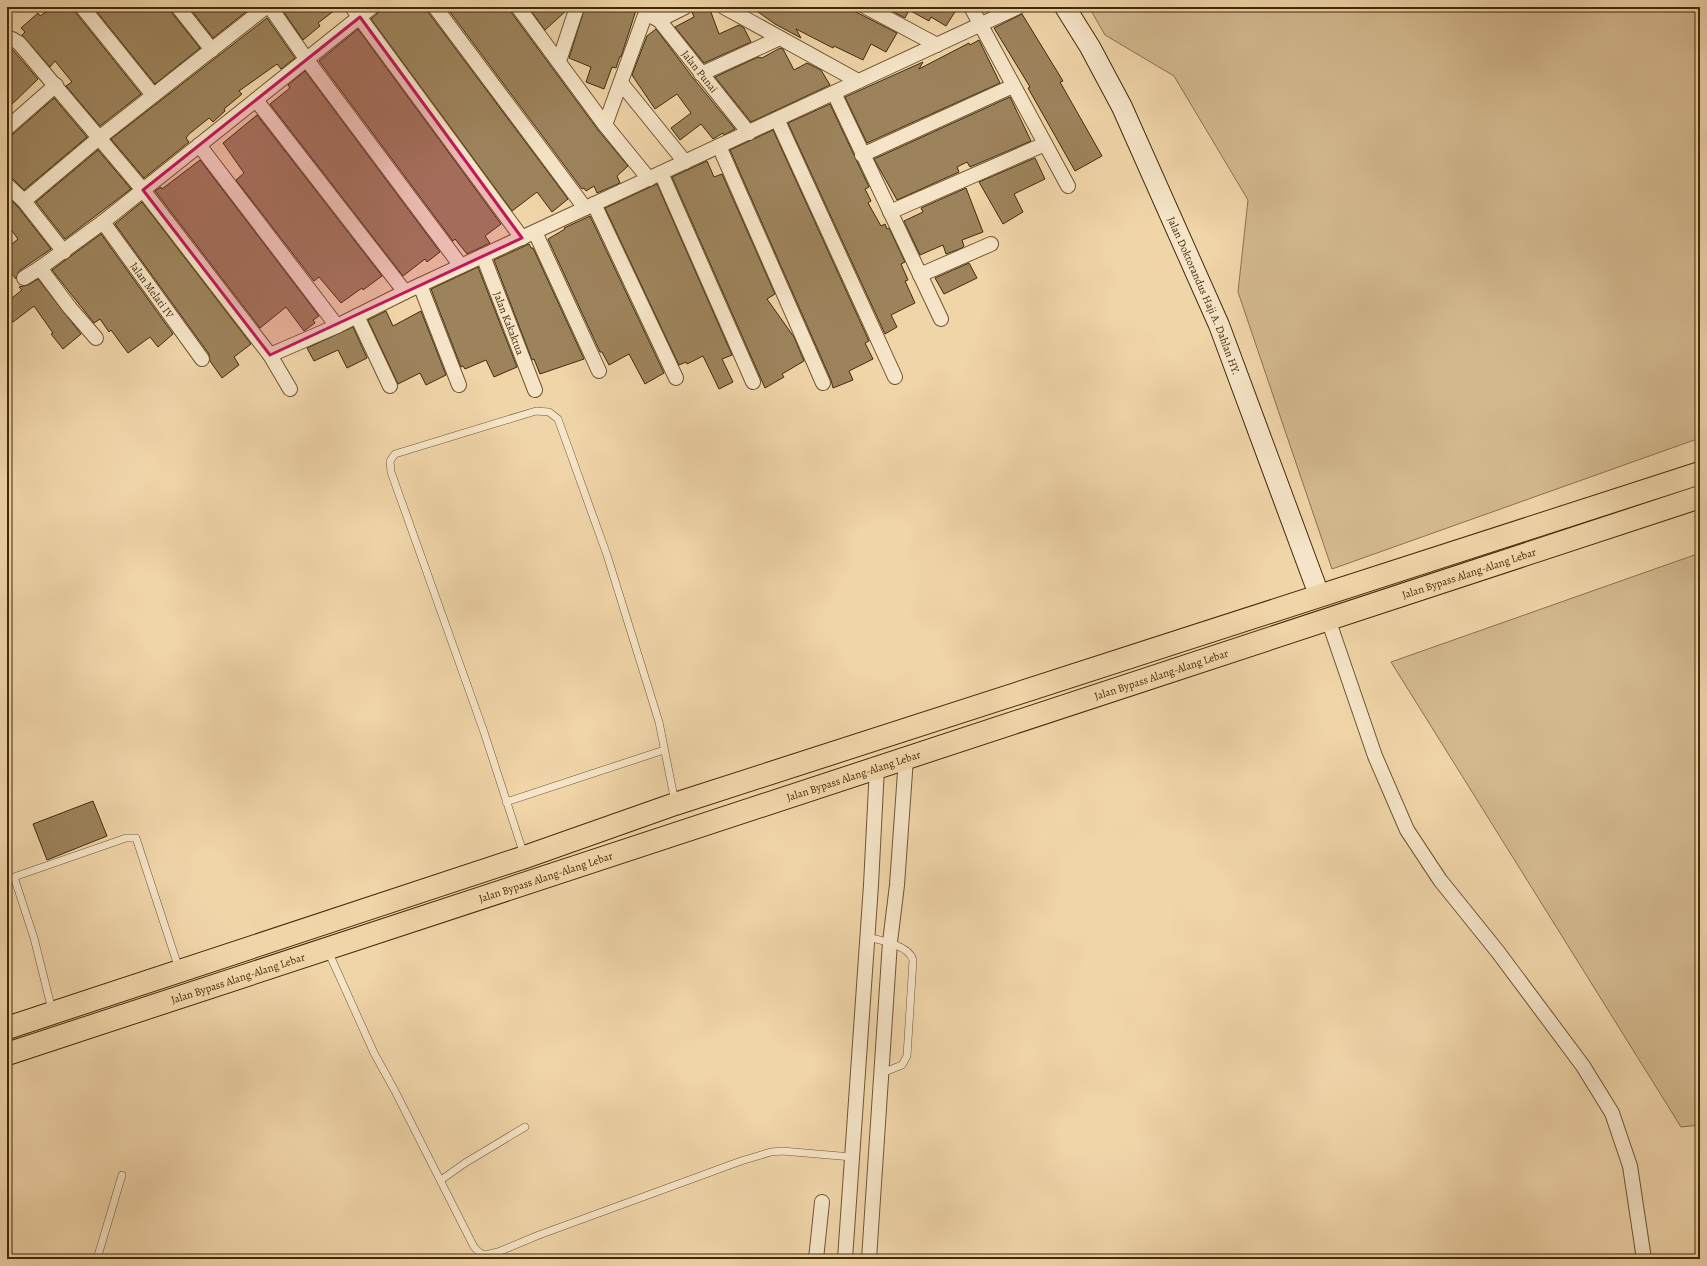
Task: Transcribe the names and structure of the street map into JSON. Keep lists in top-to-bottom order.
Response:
{
  "streets": {
    "highway": ["Jalan Bypass Alang-Alang Lebar"],
    "street": [
      "Jalan Punai",
      "Jalan Melati IV",
      "Jalan Doktorandus Haji A. Dahlan HY.",
      "Jalan Kakaktua"
    ]
  }
}
